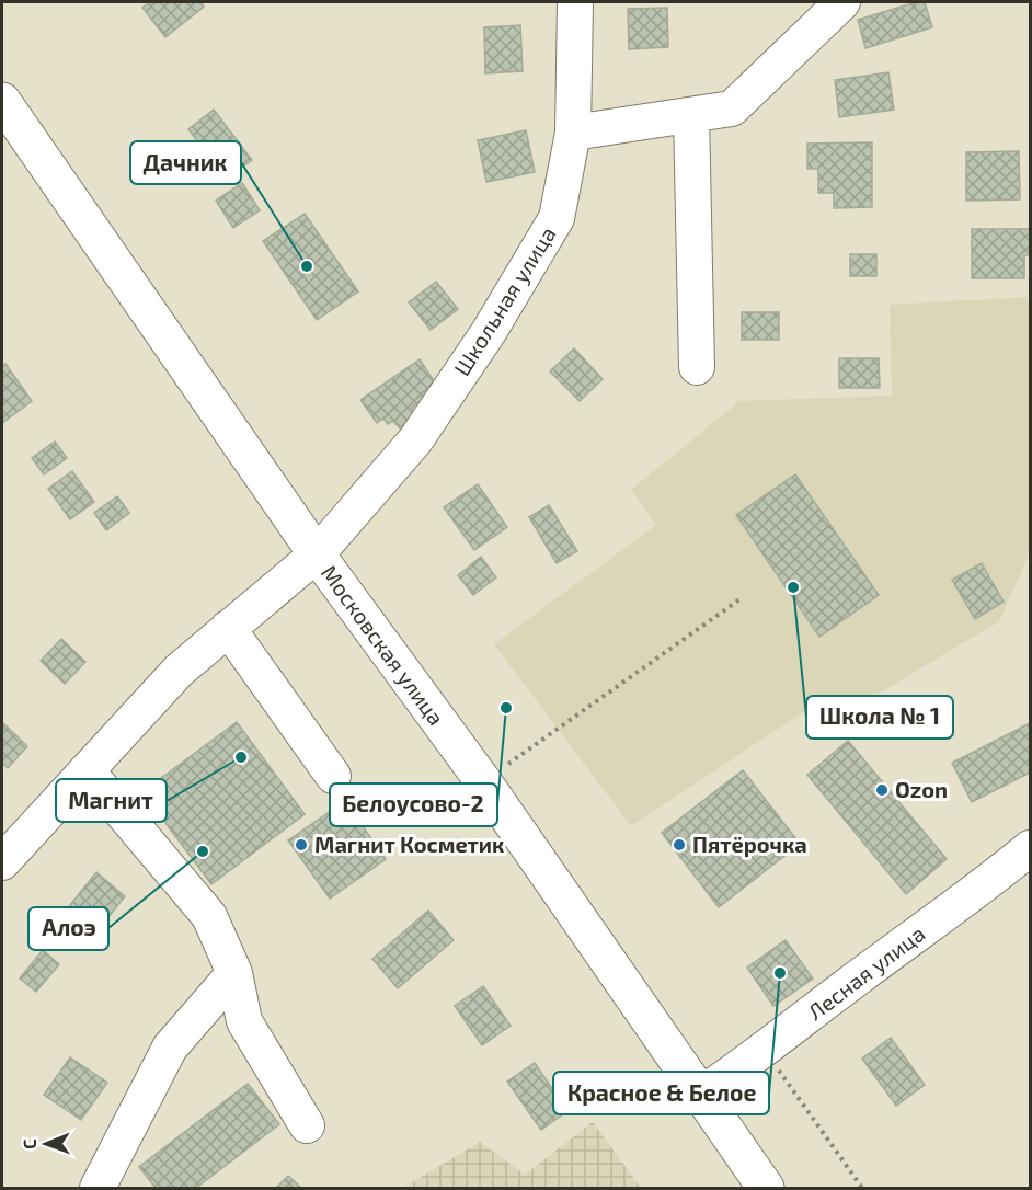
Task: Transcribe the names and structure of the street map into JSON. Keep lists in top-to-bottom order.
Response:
{
  "streets": {
    "highway": ["Московская улица"],
    "street": ["Школьная улица", "Лесная улица"]
  },
  "crossings": [
    ["Школьная улица", "Московская улица"],
    ["Московская улица", "Лесная улица"]
  ],
  "places": [
    "Дачник",
    "Школа № 1",
    "Белоусово-2",
    "Магнит",
    "Ozon",
    "Магнит Косметик",
    "Пятёрочка",
    "Алоэ",
    "Красное & Белое"
  ],
  "north": "left"
}
